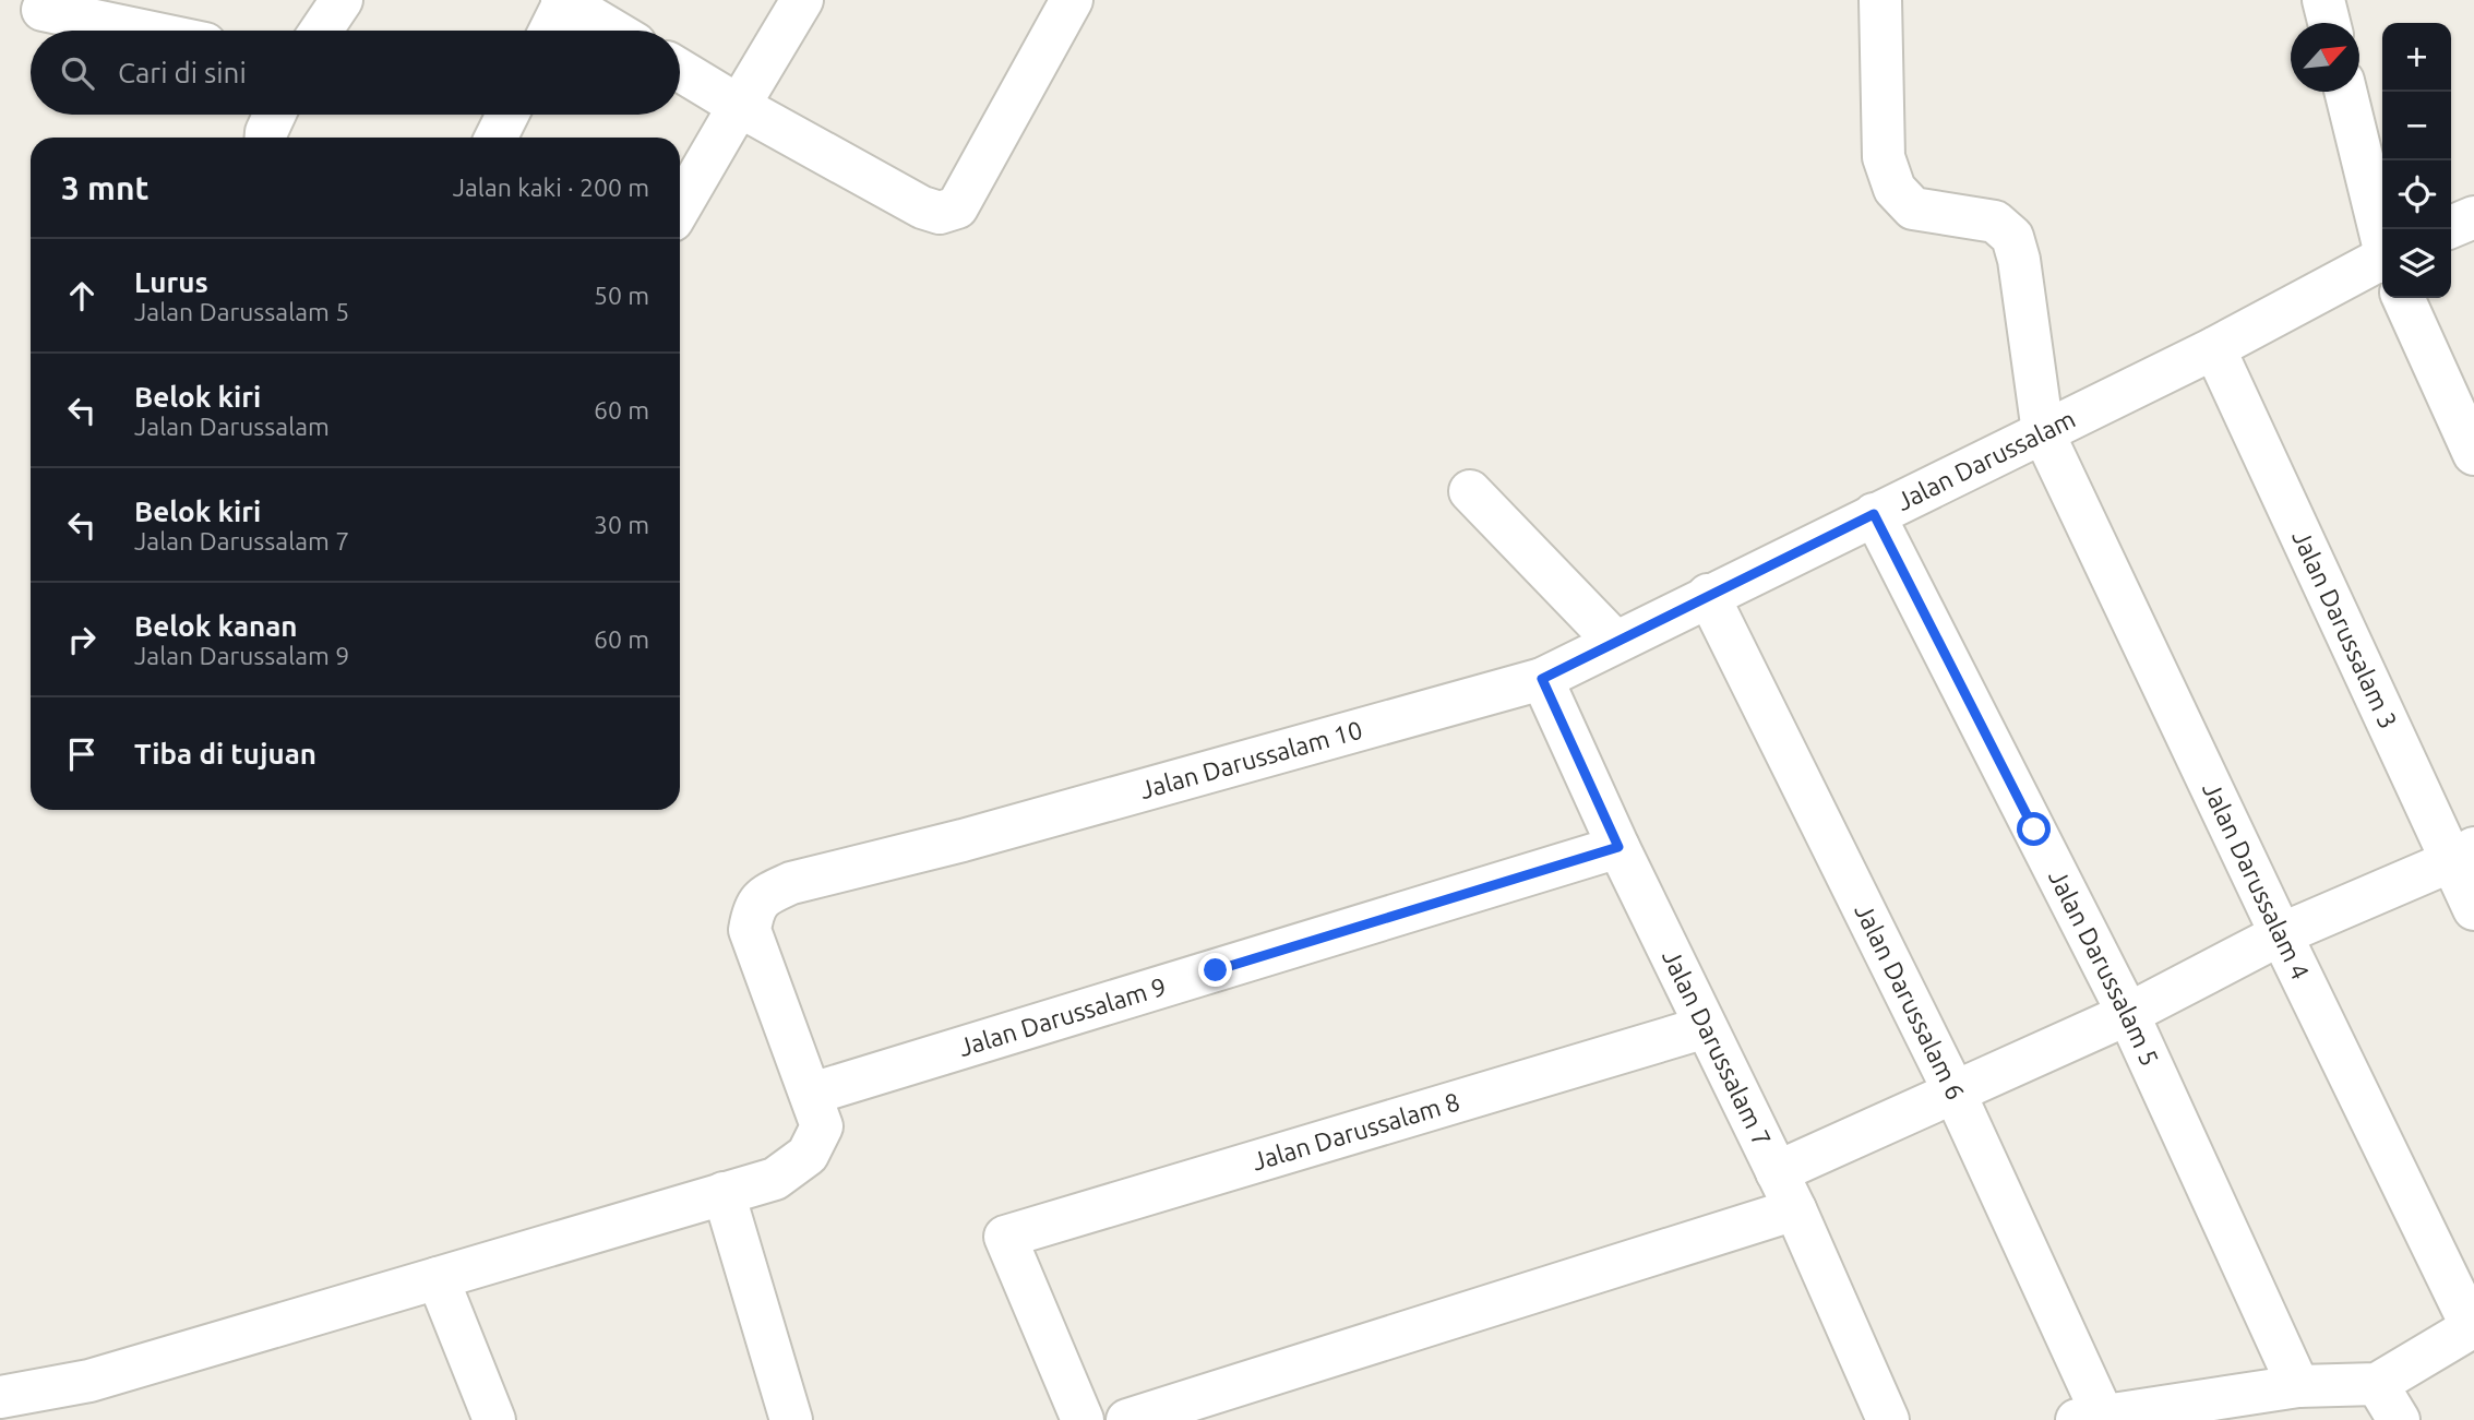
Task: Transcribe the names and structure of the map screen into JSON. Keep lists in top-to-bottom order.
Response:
{
  "streets": {
    "street": [
      "Jalan Darussalam",
      "Jalan Darussalam 3",
      "Jalan Darussalam 10",
      "Jalan Darussalam 4",
      "Jalan Darussalam 5",
      "Jalan Darussalam 6",
      "Jalan Darussalam 9",
      "Jalan Darussalam 7",
      "Jalan Darussalam 8"
    ]
  },
  "crossings": [
    ["Jalan Darussalam", "Jalan Darussalam 3"],
    ["Jalan Darussalam", "Jalan Darussalam 10"],
    ["Jalan Darussalam", "Jalan Darussalam 4"],
    ["Jalan Darussalam", "Jalan Darussalam 5"],
    ["Jalan Darussalam", "Jalan Darussalam 6"],
    ["Jalan Darussalam", "Jalan Darussalam 7"],
    ["Jalan Darussalam 10", "Jalan Darussalam 9"],
    ["Jalan Darussalam 10", "Jalan Darussalam 7"],
    ["Jalan Darussalam 9", "Jalan Darussalam 7"],
    ["Jalan Darussalam 7", "Jalan Darussalam 8"]
  ],
  "north": "top right",
  "page": {
    "map_buttons": ["+", "−"],
    "search": "Cari di sini",
    "heading": ["3 mnt", "Jalan kaki · 200 m"],
    "list": [
      ["Lurus", "Jalan Darussalam 5", "50 m"],
      ["Belok kiri", "Jalan Darussalam", "60 m"],
      ["Belok kiri", "Jalan Darussalam 7", "30 m"],
      ["Belok kanan", "Jalan Darussalam 9", "60 m"],
      "Tiba di tujuan"
    ]
  }
}
